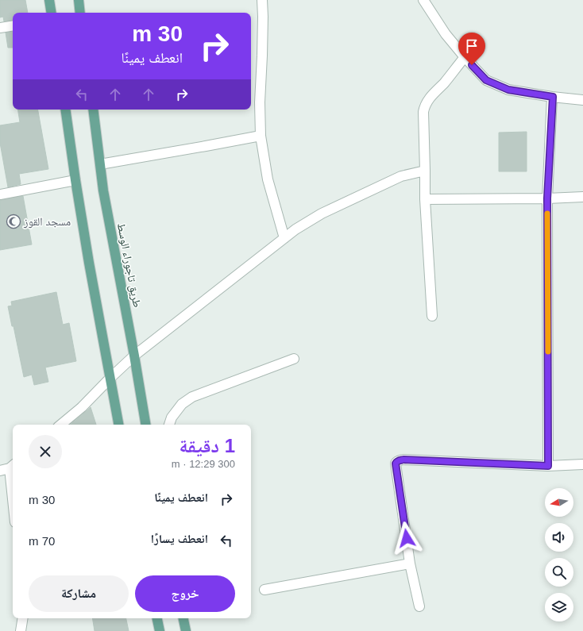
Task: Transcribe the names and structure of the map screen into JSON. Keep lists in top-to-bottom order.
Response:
{
  "streets": {
    "main road": ["طريق تاجوراء الوسط"]
  },
  "places": {
    "mosque": ["مسجد القوز"]
  },
  "north": "left",
  "page": {
    "turn": ["30 m", "انعطف يمينًا"],
    "heading": ["1 دقيقة", "300 m · 12:29"],
    "list": [
      {
        "name": "انعطف يمينًا",
        "value": "30 m"
      },
      {
        "name": "انعطف يسارًا",
        "value": "70 m"
      }
    ],
    "buttons": ["خروج", "مشاركة"]
  }
}
